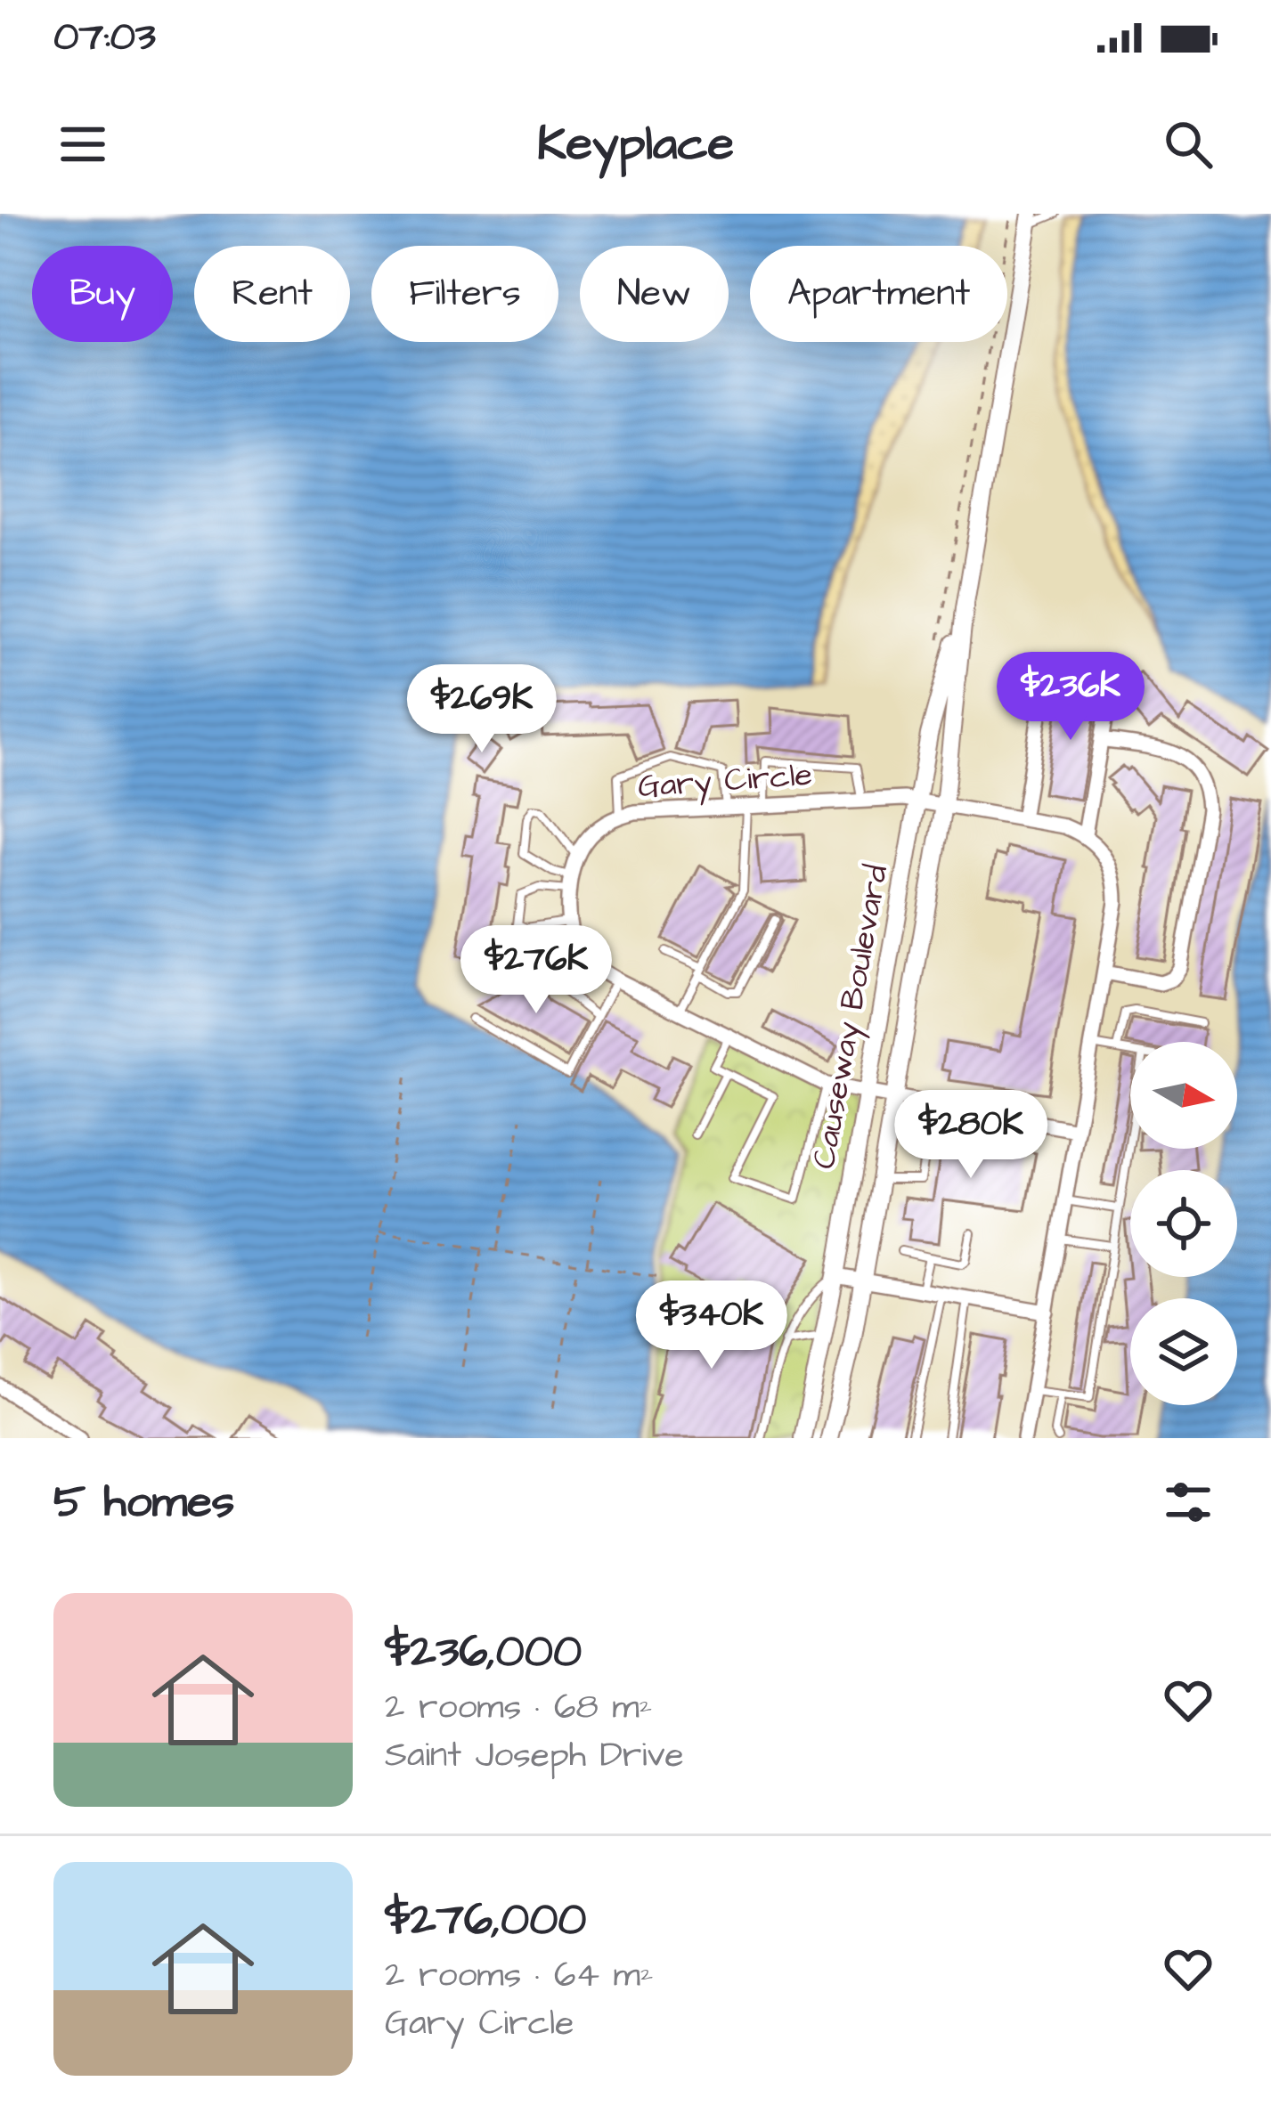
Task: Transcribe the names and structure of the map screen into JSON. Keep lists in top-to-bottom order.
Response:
{
  "streets": {
    "street": ["Gary Circle", "Causeway Boulevard"]
  },
  "crossings": [
    ["Gary Circle", "Causeway Boulevard"]
  ],
  "north": "right",
  "page": {
    "status": "07:03",
    "header": "Keyplace",
    "chip": [
      "Buy",
      "Rent",
      "Filters",
      "New",
      "Apartment"
    ],
    "price": [
      "$236K",
      "$269K",
      "$276K",
      "$280K",
      "$340K"
    ],
    "heading": "5 homes",
    "list": [
      {
        "name": "$236,000",
        "note": "2 rooms · 68 m² · Saint Joseph Drive"
      },
      {
        "name": "$276,000",
        "note": "2 rooms · 64 m² · Gary Circle"
      }
    ]
  }
}
